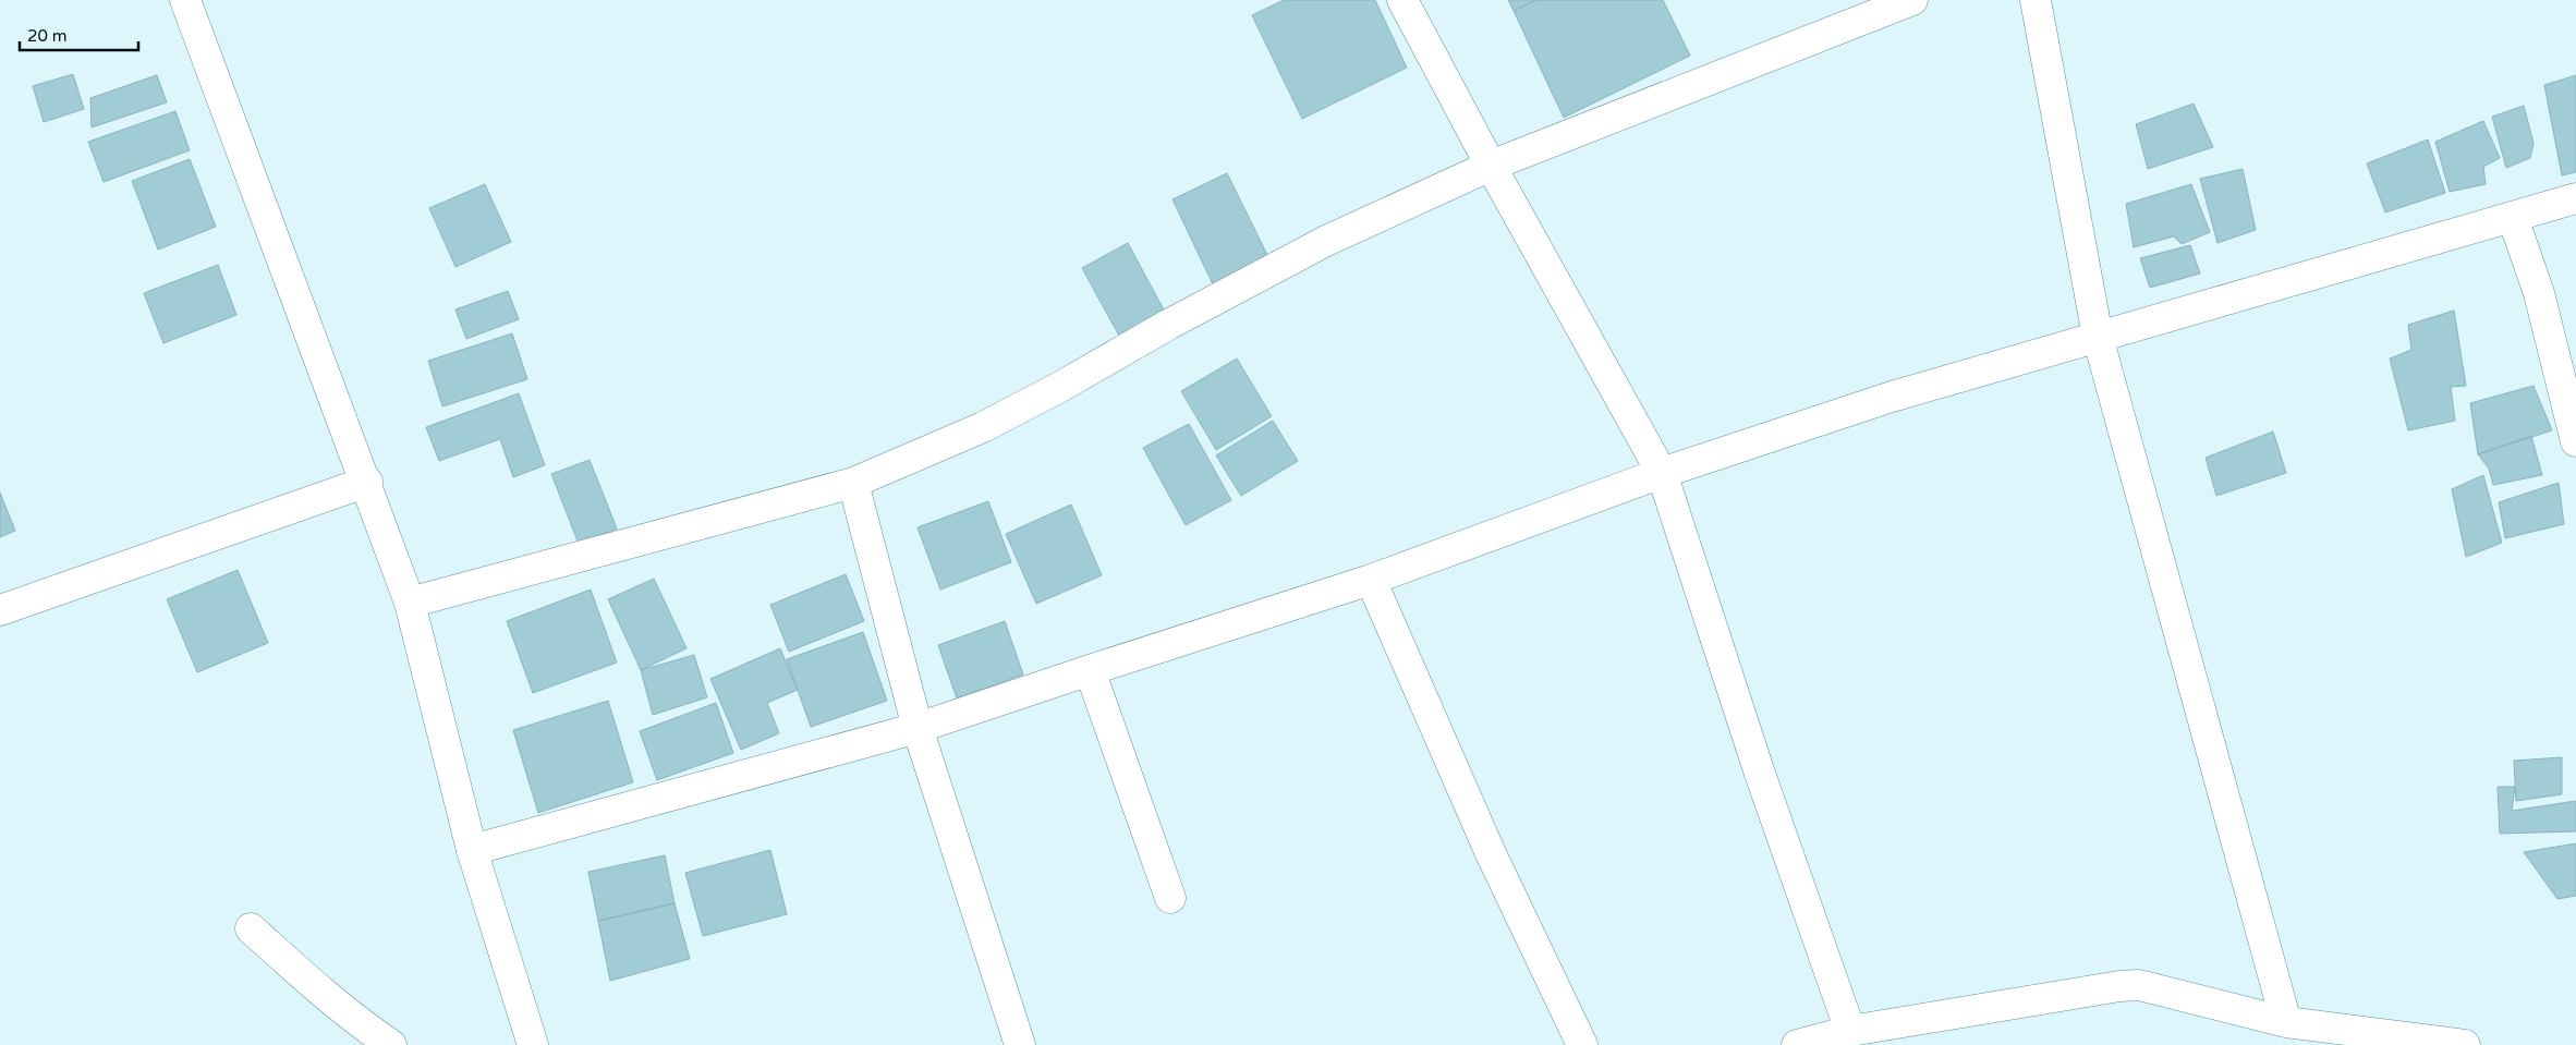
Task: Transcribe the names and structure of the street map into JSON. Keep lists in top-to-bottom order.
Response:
{
  "scale_bar": "20 m"
}
